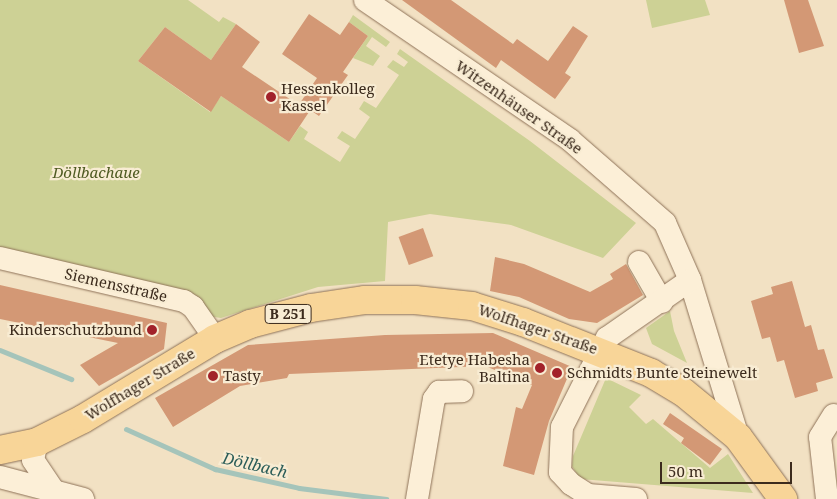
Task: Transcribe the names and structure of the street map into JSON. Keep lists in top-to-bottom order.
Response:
{
  "streets": {
    "main road": ["B 251", "Wolfhager Straße"],
    "street": ["Witzenhäuser Straße", "Siemensstraße"]
  },
  "crossings": [
    ["Witzenhäuser Straße", "Wolfhager Straße"],
    ["Siemensstraße", "Wolfhager Straße"]
  ],
  "water": ["Döllbach"],
  "parks": ["Döllbachaue"],
  "places": [
    "Hessenkolleg Kassel",
    "Kinderschutzbund",
    "Etetye Habesha Baltina",
    "Schmidts Bunte Steinewelt",
    "Tasty"
  ],
  "scale_bar": "50 m"
}
